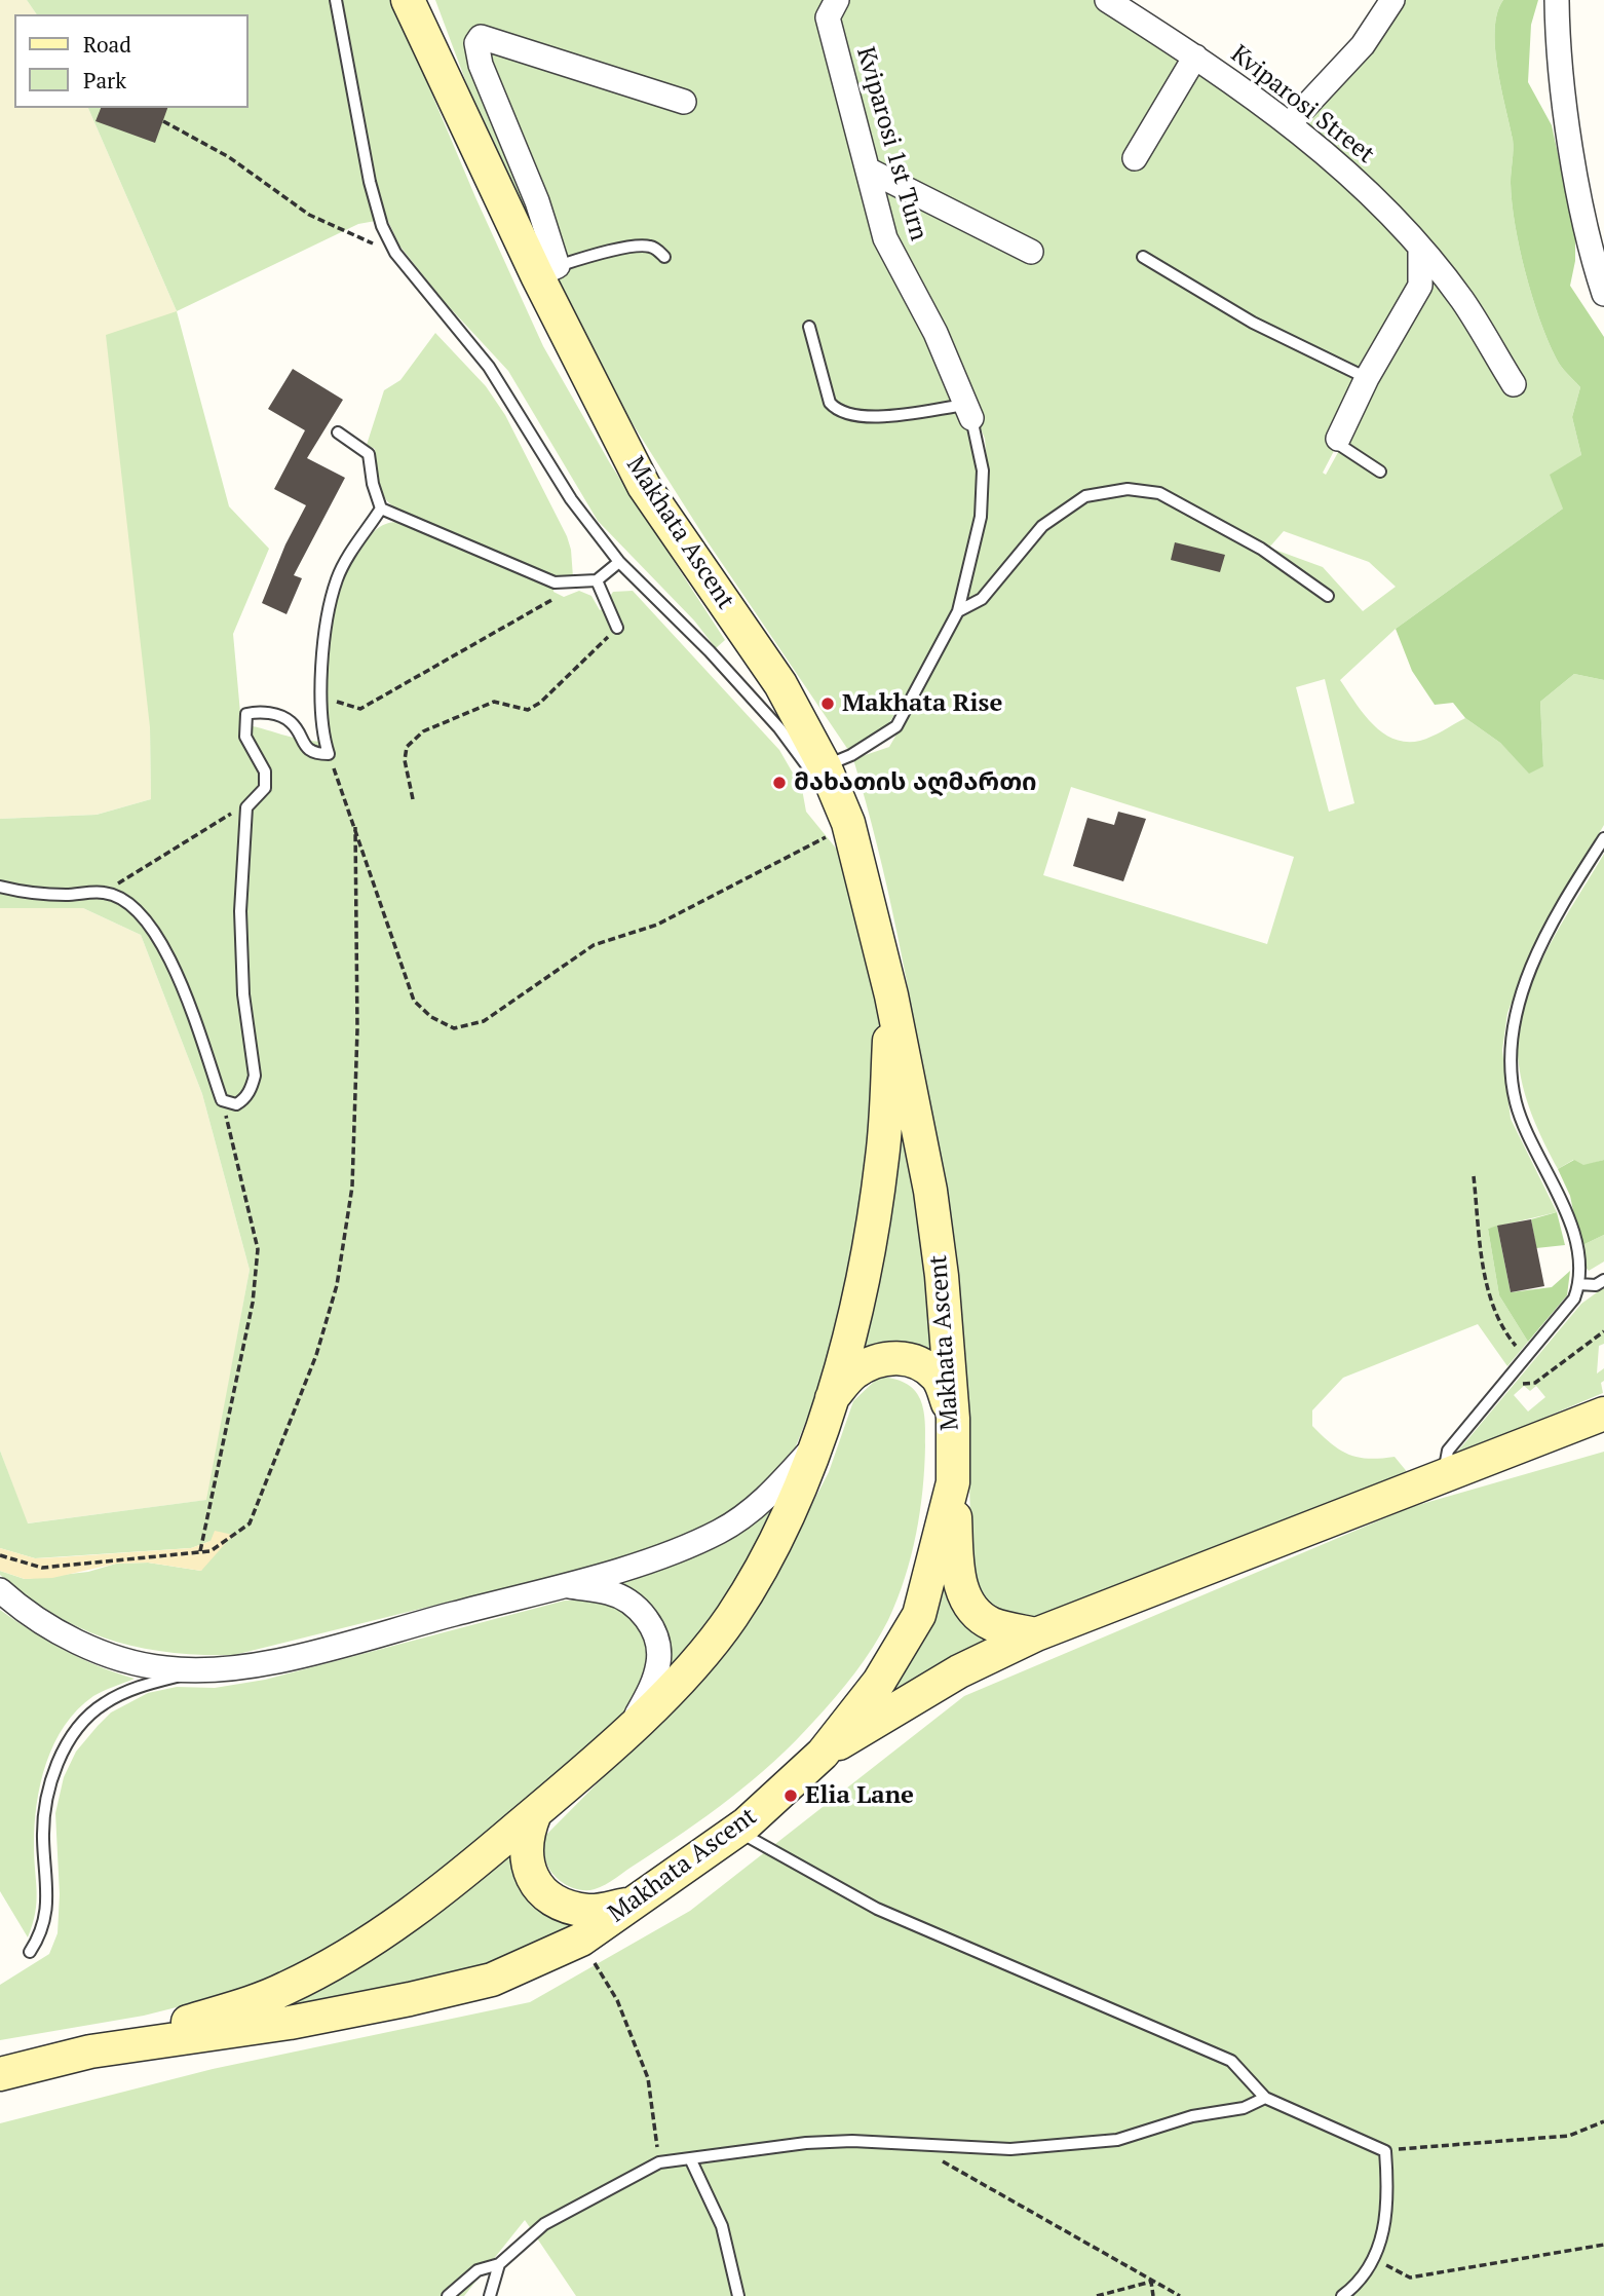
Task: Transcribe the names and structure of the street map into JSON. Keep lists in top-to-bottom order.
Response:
{
  "streets": {
    "main road": ["Makhata Ascent"],
    "street": ["Kviparosi Street", "Kviparosi 1st Turn"]
  },
  "places": ["Makhata Rise", "მახათის აღმართი", "Elia Lane"],
  "legend": ["Road", "Park"]
}
